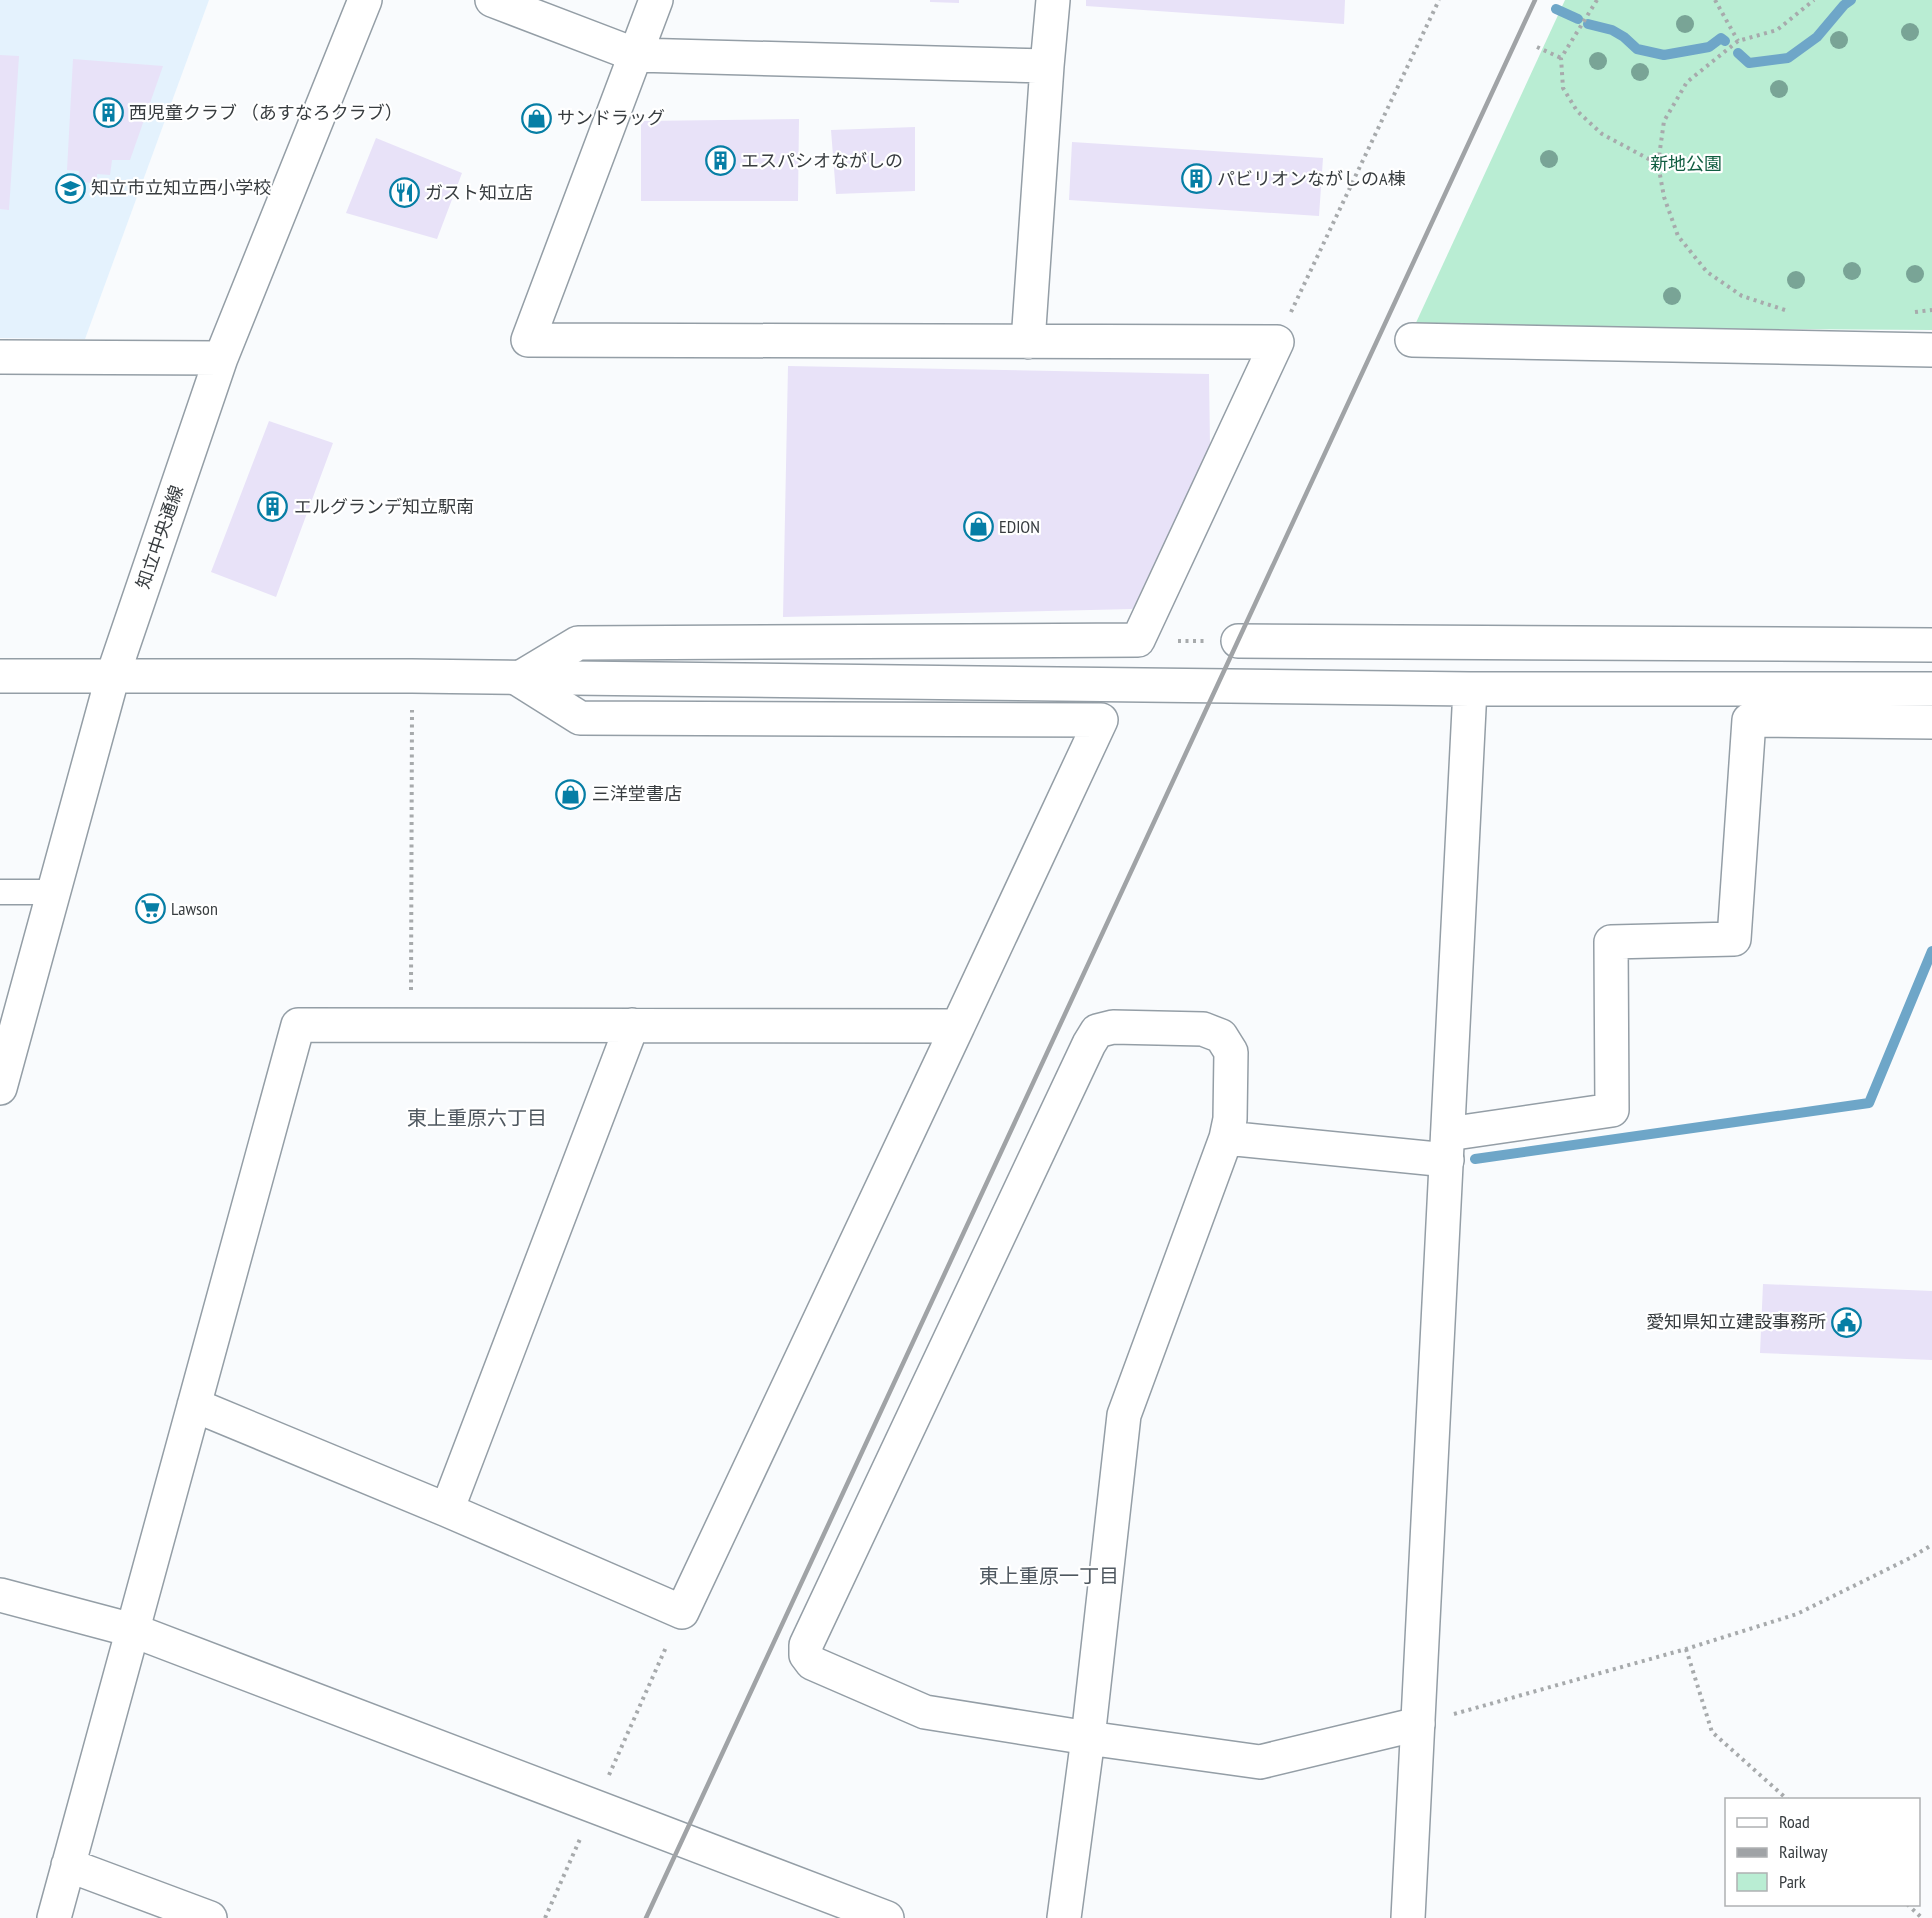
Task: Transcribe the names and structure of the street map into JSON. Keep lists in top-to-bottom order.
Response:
{
  "streets": {
    "street": ["知立中央通線"]
  },
  "districts": ["東上重原六丁目", "東上重原一丁目"],
  "parks": ["新地公園"],
  "places": {
    "building": [
      "西児童クラブ （あすなろクラブ）",
      "エスパシオながしの",
      "パビリオンながしのA棟",
      "エルグランデ知立駅南"
    ],
    "shop": ["サンドラッグ", "EDION", "三洋堂書店"],
    "school or university": ["知立市立知立西小学校"],
    "restaurant": ["ガスト知立店"],
    "supermarket": ["Lawson"],
    "public building": ["愛知県知立建設事務所"]
  },
  "legend": ["Road", "Railway", "Park"]
}
